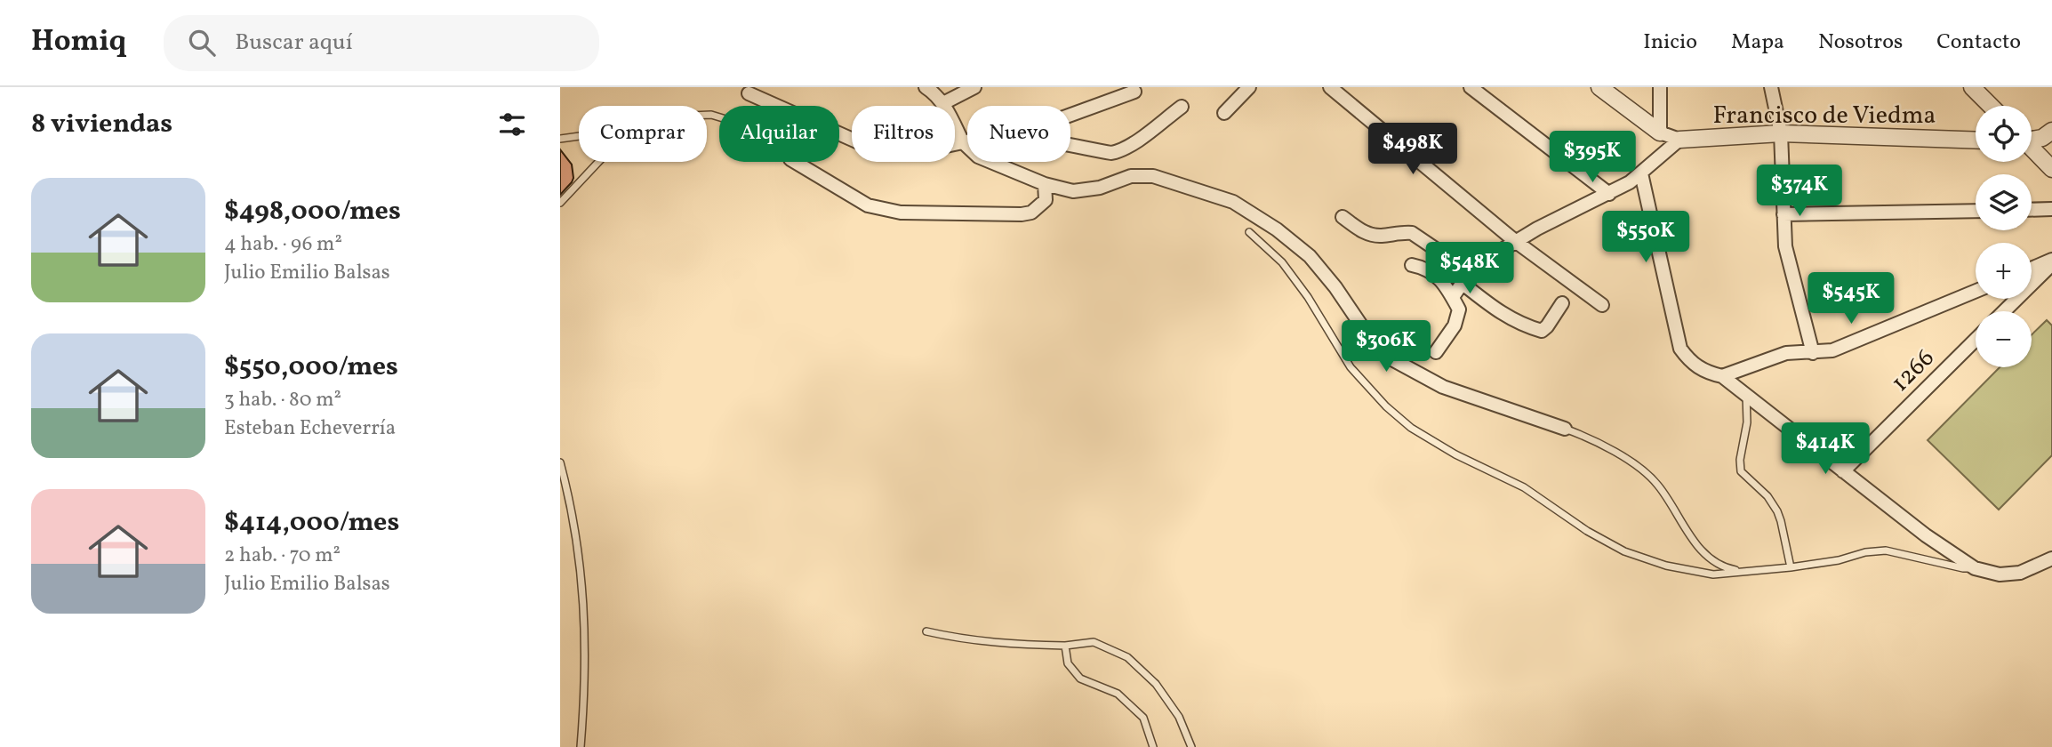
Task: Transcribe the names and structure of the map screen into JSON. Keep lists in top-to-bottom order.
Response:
{
  "streets": {
    "street": ["Francisco de Viedma", "1266"]
  },
  "page": {
    "header": "Homiq",
    "search": "Buscar aquí",
    "nav": [
      "Inicio",
      "Mapa",
      "Nosotros",
      "Contacto"
    ],
    "heading": "8 viviendas",
    "map_buttons": ["+", "−"],
    "chip": [
      "Comprar",
      "Alquilar",
      "Filtros",
      "Nuevo"
    ],
    "price": [
      "$498K",
      "$395K",
      "$374K",
      "$550K",
      "$548K",
      "$545K",
      "$306K",
      "$414K"
    ],
    "list": [
      {
        "name": "$498,000/mes",
        "note": "4 hab. · 96 m² · Julio Emilio Balsas"
      },
      {
        "name": "$550,000/mes",
        "note": "3 hab. · 80 m² · Esteban Echeverría"
      },
      {
        "name": "$414,000/mes",
        "note": "2 hab. · 70 m² · Julio Emilio Balsas"
      }
    ]
  }
}
